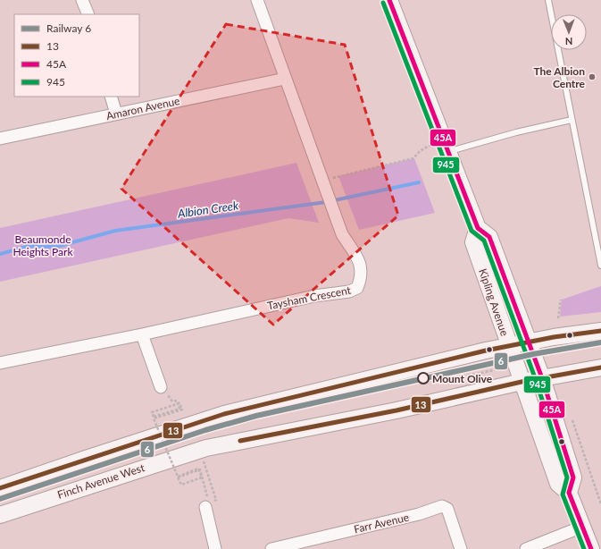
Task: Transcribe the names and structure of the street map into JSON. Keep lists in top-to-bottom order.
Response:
{
  "streets": {
    "main road": ["Kipling Avenue", "Finch Avenue West"],
    "street": ["Amaron Avenue", "Taysham Crescent", "Farr Avenue"]
  },
  "crossings": [
    ["Amaron Avenue", "Taysham Crescent"],
    ["Kipling Avenue", "Finch Avenue West"]
  ],
  "water": ["Albion Creek"],
  "parks": ["Beaumonde Heights Park"],
  "places": ["The Albion Centre", "Mount Olive"],
  "lines": [
    "transit line 45A",
    "transit line 945",
    "transit line 13",
    "rail line 6"
  ],
  "legend": [
    "Railway 6",
    "13",
    "45A",
    "945"
  ],
  "north": "bottom"
}
